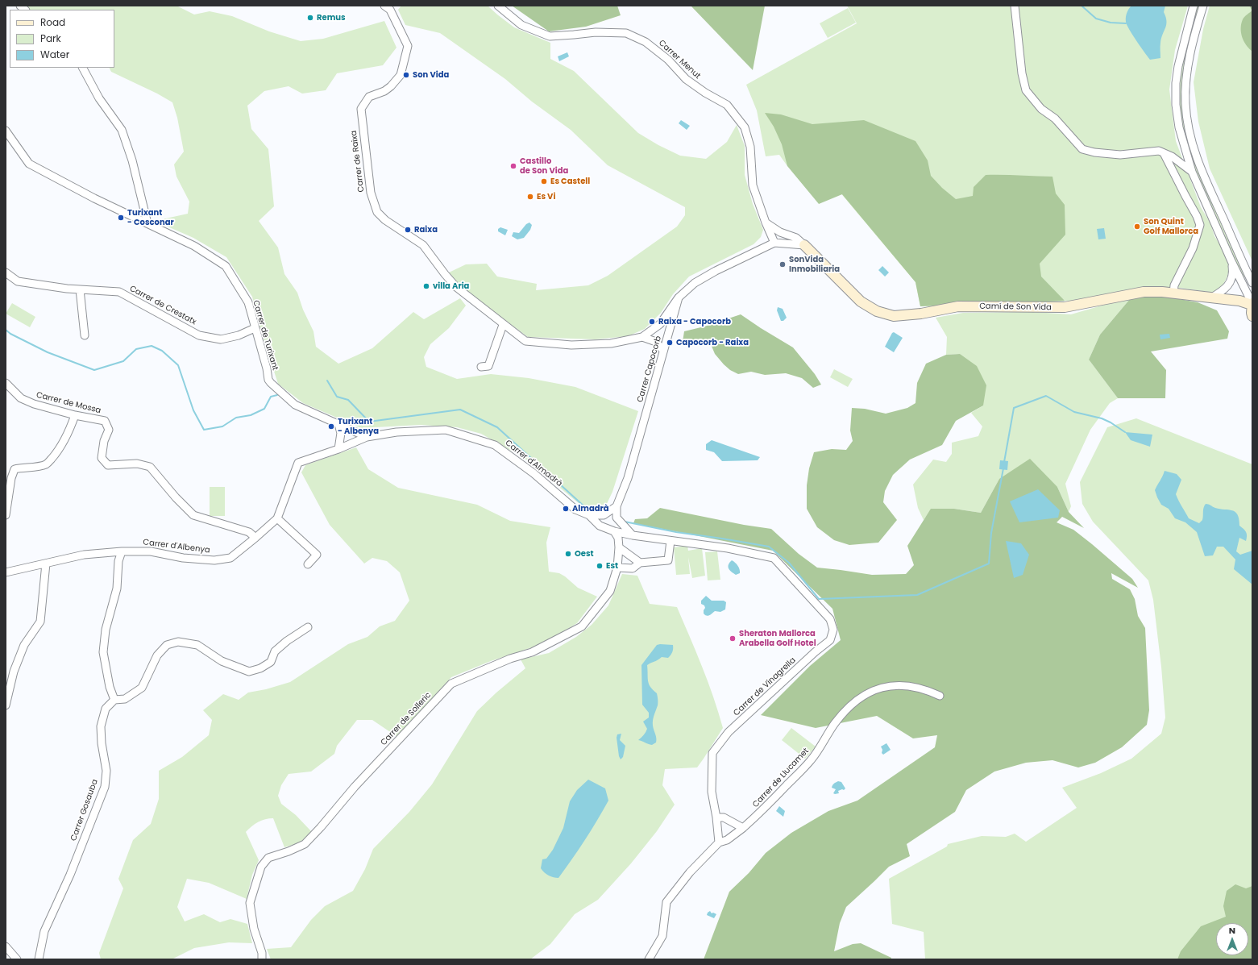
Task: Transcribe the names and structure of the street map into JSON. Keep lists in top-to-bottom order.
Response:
{
  "streets": {
    "street": [
      "Carrer Menut",
      "Carrer de Raixa",
      "Carrer de Crestatx",
      "Camí de Son Vida",
      "Carrer de Turixant",
      "Carrer Capocorb",
      "Carrer de Mossa",
      "Carrer d'Almadrà",
      "Carrer d'Albenya",
      "Carrer de Vinagrella",
      "Carrer de Solleric",
      "Carrer de Llucamet",
      "Carrer Gosauba"
    ]
  },
  "crossings": [
    ["Carrer de Raixa", "Carrer Capocorb"],
    ["Carrer de Crestatx", "Carrer de Turixant"],
    ["Carrer de Turixant", "Carrer d'Almadrà"],
    ["Carrer de Turixant", "Carrer d'Albenya"],
    ["Carrer de Mossa", "Carrer d'Albenya"],
    ["Carrer d'Almadrà", "Carrer d'Albenya"],
    ["Carrer d'Almadrà", "Carrer de Vinagrella"],
    ["Carrer de Vinagrella", "Carrer de Solleric"],
    ["Carrer de Vinagrella", "Carrer de Llucamet"]
  ],
  "places": [
    "Remus",
    "Son Vida",
    "Castillo de Son Vida",
    "Es Castell",
    "Es Vi",
    "Turixant - Cosconar",
    "Son Quint Golf Mallorca",
    "Raixa",
    "SonVida Inmobiliaria",
    "villa Aria",
    "Raixa - Capocorb",
    "Capocorb - Raixa",
    "Turixant - Albenya",
    "Almadrà",
    "Oest",
    "Est",
    "Sheraton Mallorca Arabella Golf Hotel"
  ],
  "legend": ["Road", "Park", "Water"],
  "north": "top"
}
